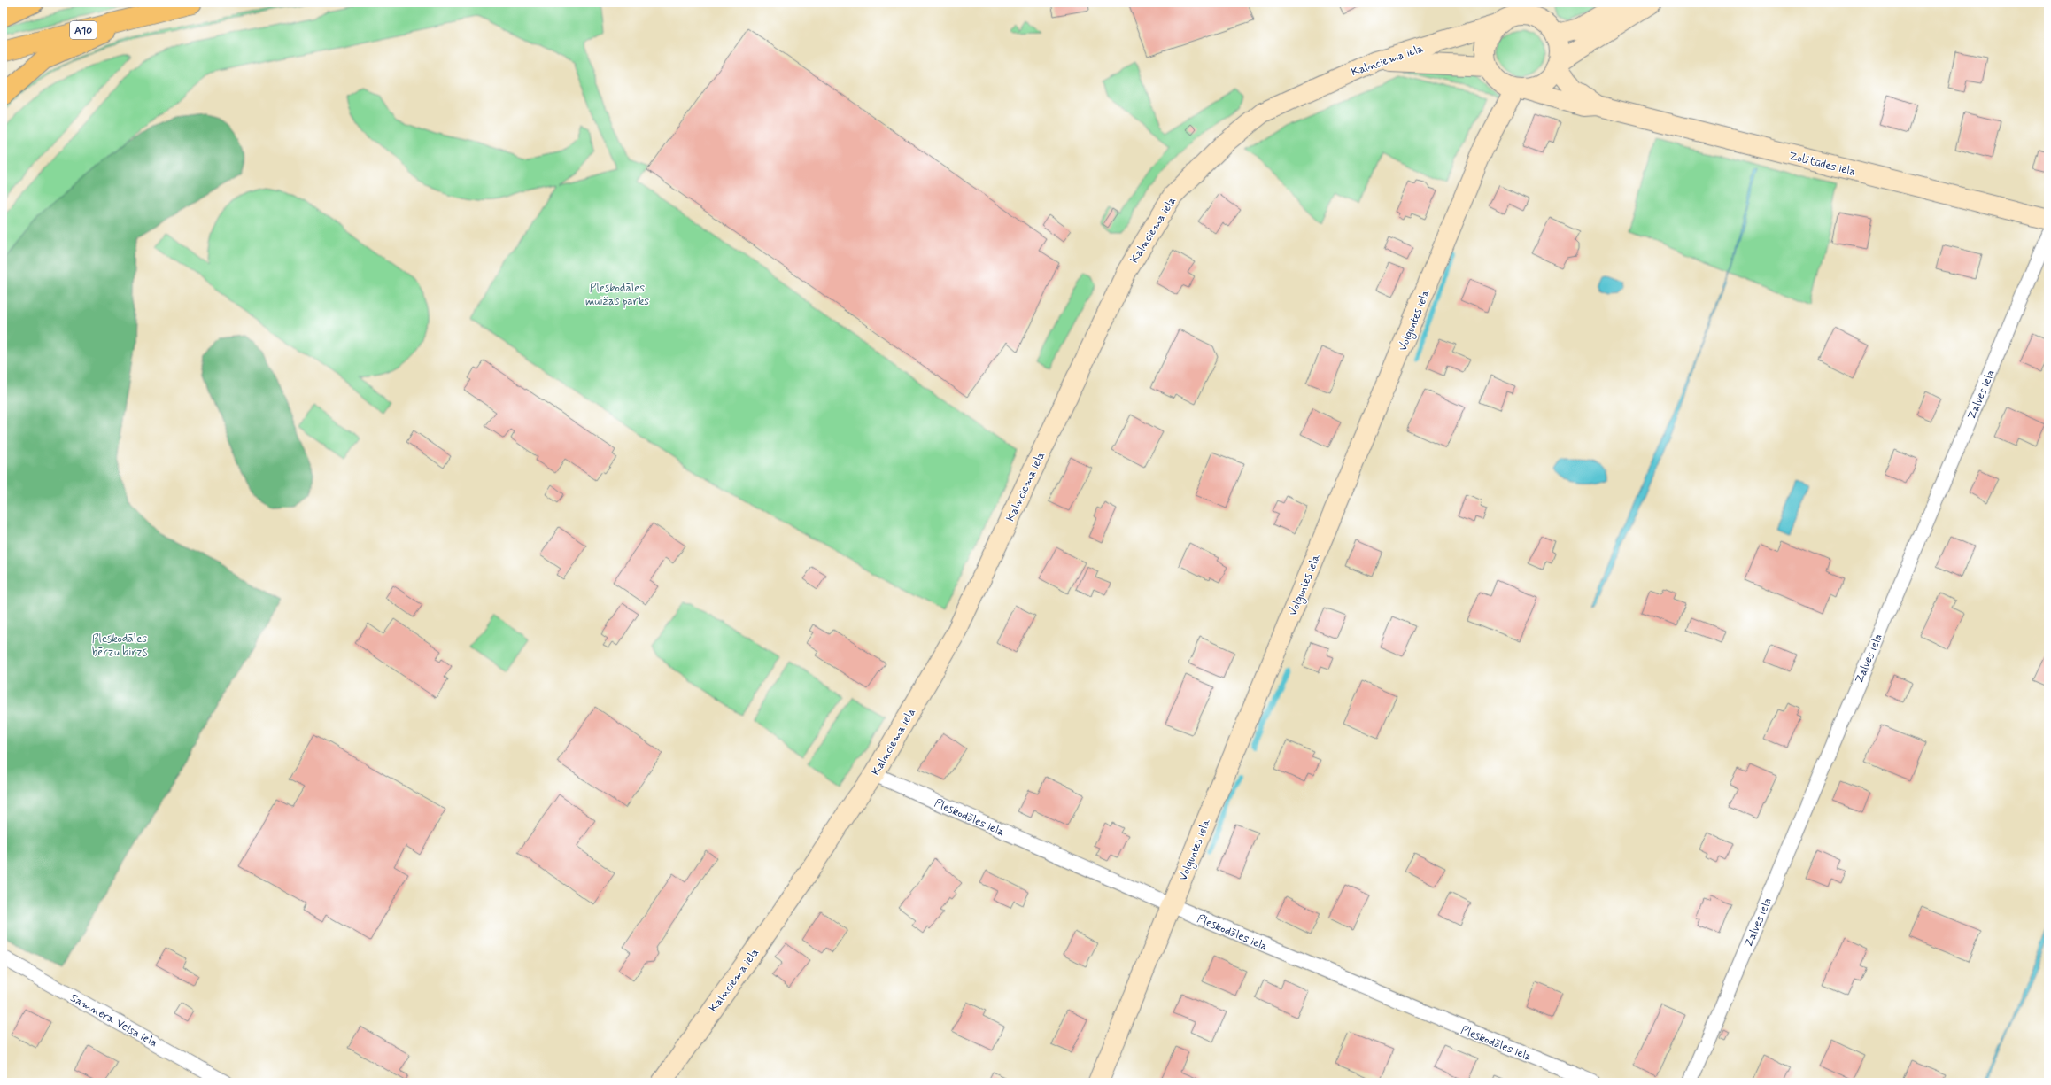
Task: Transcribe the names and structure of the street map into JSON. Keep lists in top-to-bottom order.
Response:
{
  "streets": {
    "main road": ["A10"],
    "street": [
      "Kalnciema iela",
      "Zolitūdes iela",
      "Volguntes iela",
      "Zalves iela",
      "Pleskodāles iela",
      "Samnera Velsa iela"
    ]
  },
  "crossings": [
    ["Kalnciema iela", "Zolitūdes iela"],
    ["Kalnciema iela", "Volguntes iela"],
    ["Kalnciema iela", "Pleskodāles iela"],
    ["Zolitūdes iela", "Volguntes iela"],
    ["Volguntes iela", "Pleskodāles iela"]
  ],
  "parks": ["Pleskodāles muižas parks", "Pleskodāles bērzu birzs"]
}
